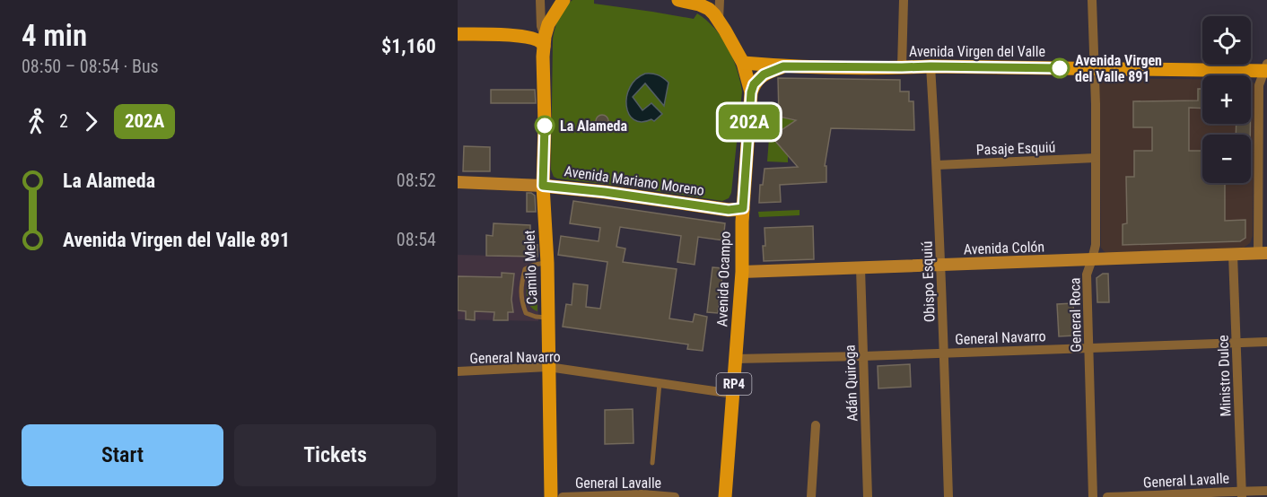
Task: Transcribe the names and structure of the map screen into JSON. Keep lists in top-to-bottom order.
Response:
{
  "streets": {
    "main road": [
      "Avenida Virgen del Valle",
      "Avenida Mariano Moreno",
      "Camilo Melet",
      "Avenida Ocampo",
      "RP4"
    ],
    "street": [
      "Pasaje Esquiú",
      "Avenida Colón",
      "Obispo Esquiú",
      "General Roca",
      "General Navarro",
      "Ministro Dulce",
      "Adán Quiroga",
      "General Lavalle"
    ]
  },
  "crossings": [
    ["Avenida Virgen del Valle", "Avenida Ocampo"],
    ["Avenida Virgen del Valle", "Obispo Esquiú"],
    ["Avenida Virgen del Valle", "General Roca"],
    ["Pasaje Esquiú", "Obispo Esquiú"],
    ["Pasaje Esquiú", "General Roca"],
    ["Avenida Mariano Moreno", "Camilo Melet"],
    ["Avenida Mariano Moreno", "Avenida Ocampo"],
    ["Avenida Colón", "Avenida Ocampo"],
    ["Avenida Colón", "Obispo Esquiú"],
    ["Avenida Colón", "General Roca"],
    ["Avenida Colón", "Ministro Dulce"],
    ["Avenida Colón", "Adán Quiroga"],
    ["Camilo Melet", "General Navarro"],
    ["Avenida Ocampo", "General Navarro"],
    ["Obispo Esquiú", "General Navarro"],
    ["General Roca", "General Navarro"],
    ["General Navarro", "Ministro Dulce"],
    ["General Navarro", "Adán Quiroga"],
    ["Ministro Dulce", "General Lavalle"]
  ],
  "places": ["Avenida Virgen del Valle 891", "La Alameda"],
  "lines": ["bus line 202A"],
  "page": {
    "heading": ["4 min", "08:50 – 08:54 · Bus", "$1,160"],
    "on_map": "202A",
    "map_buttons": ["+", "−"],
    "legs": ["2", "202A"],
    "list": [
      {
        "name": "La Alameda",
        "value": "08:52"
      },
      {
        "name": "Avenida Virgen del Valle 891",
        "value": "08:54"
      }
    ],
    "buttons": ["Start", "Tickets"]
  }
}
